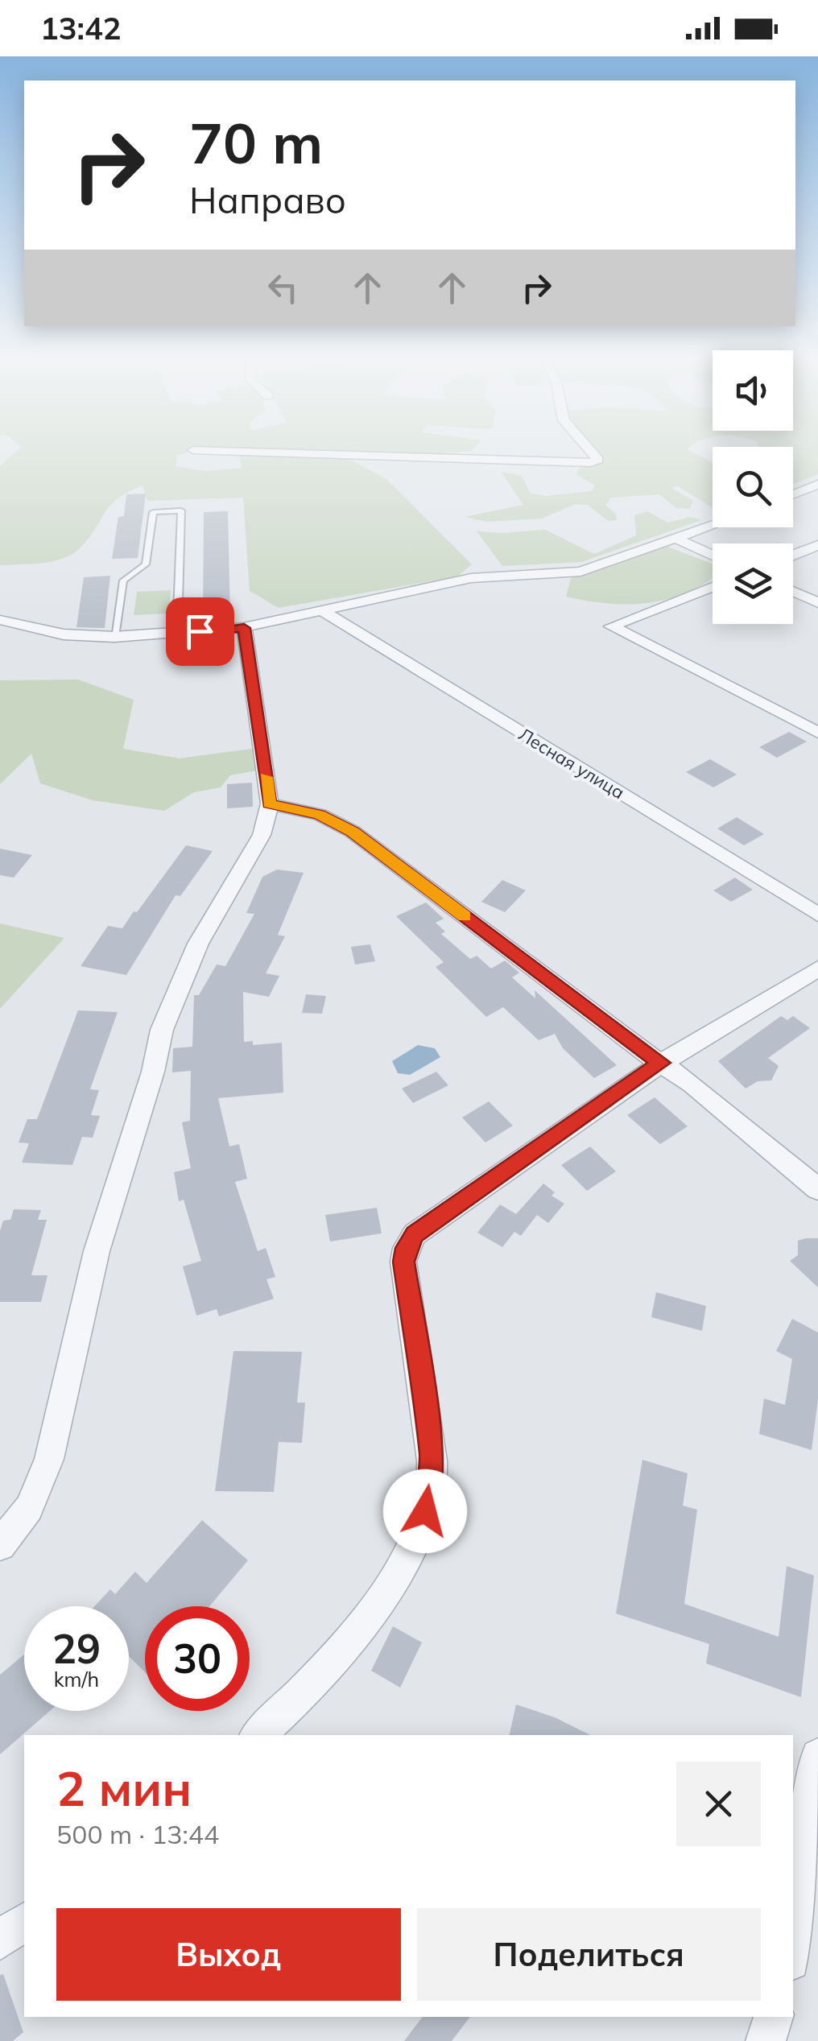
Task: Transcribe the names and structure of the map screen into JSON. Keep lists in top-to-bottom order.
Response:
{
  "streets": {
    "street": ["Лесная улица"]
  },
  "page": {
    "status": "13:42",
    "turn": ["70 m", "Направо"],
    "speed": "29 km/h",
    "limit": "30",
    "heading": ["2 мин", "500 m · 13:44"],
    "buttons": ["Выход", "Поделиться"]
  }
}
